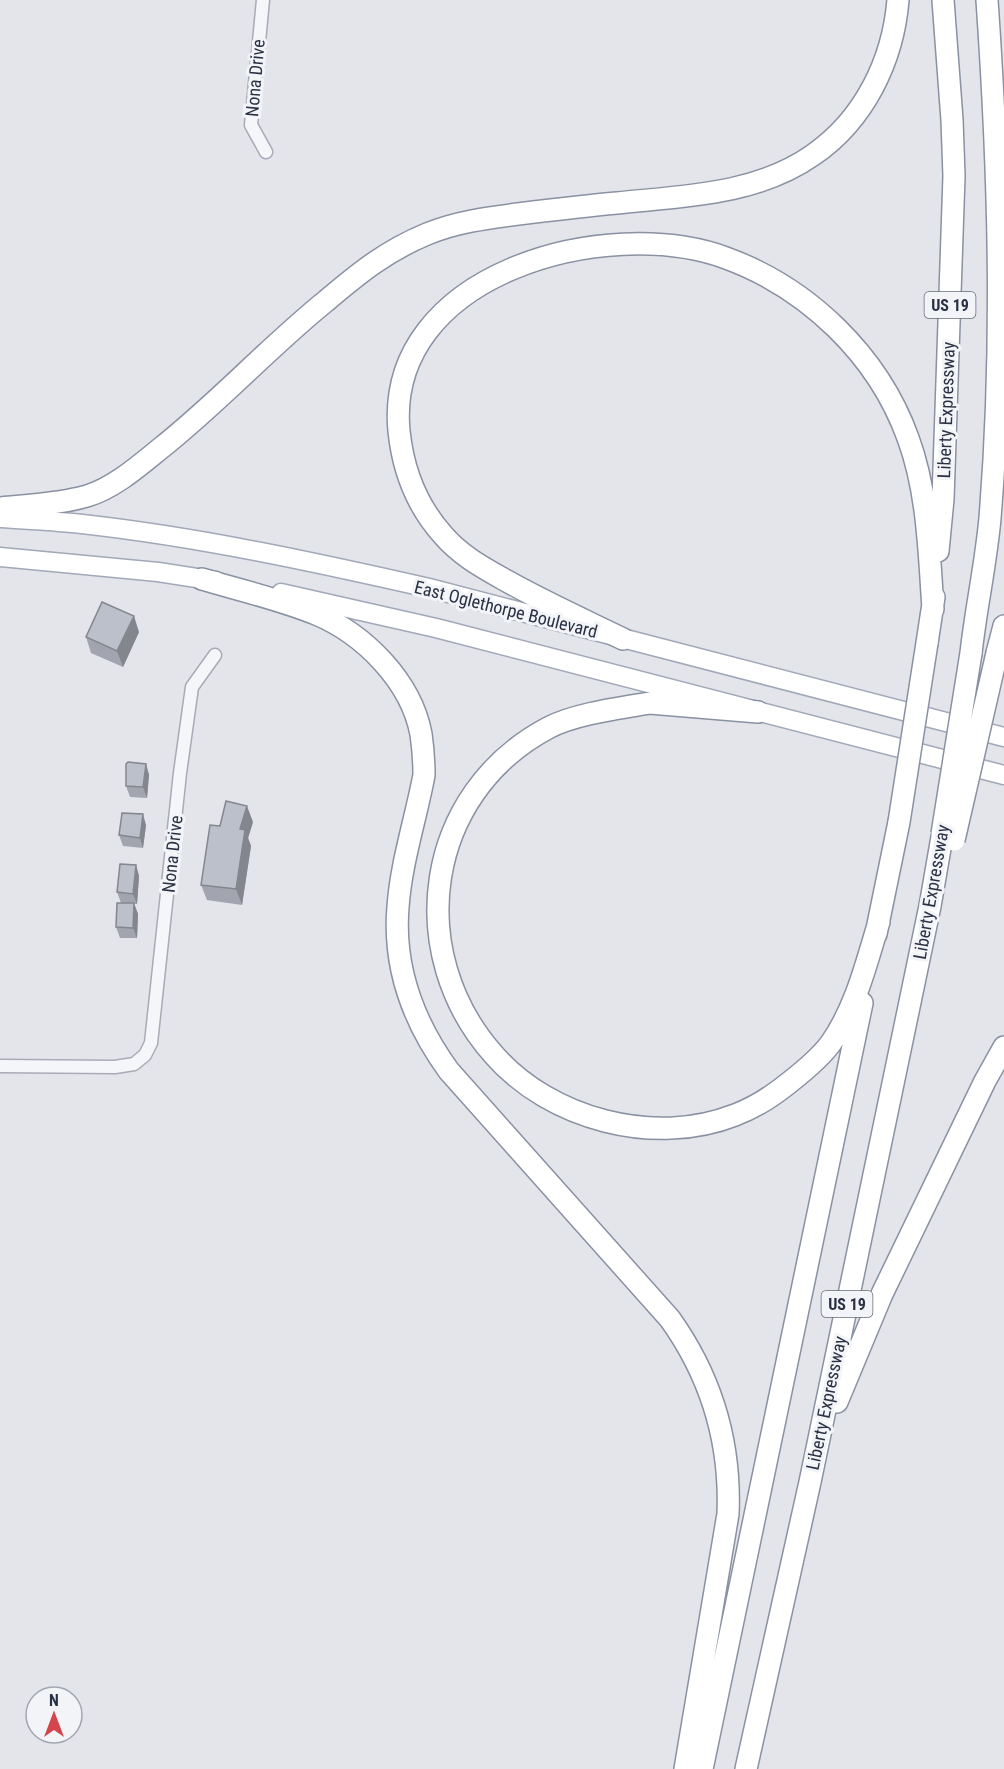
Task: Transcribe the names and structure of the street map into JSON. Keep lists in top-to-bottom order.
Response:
{
  "streets": {
    "highway": ["US 19", "Liberty Expressway"],
    "main road": ["East Oglethorpe Boulevard"],
    "street": ["Nona Drive"]
  },
  "north": "top"
}
